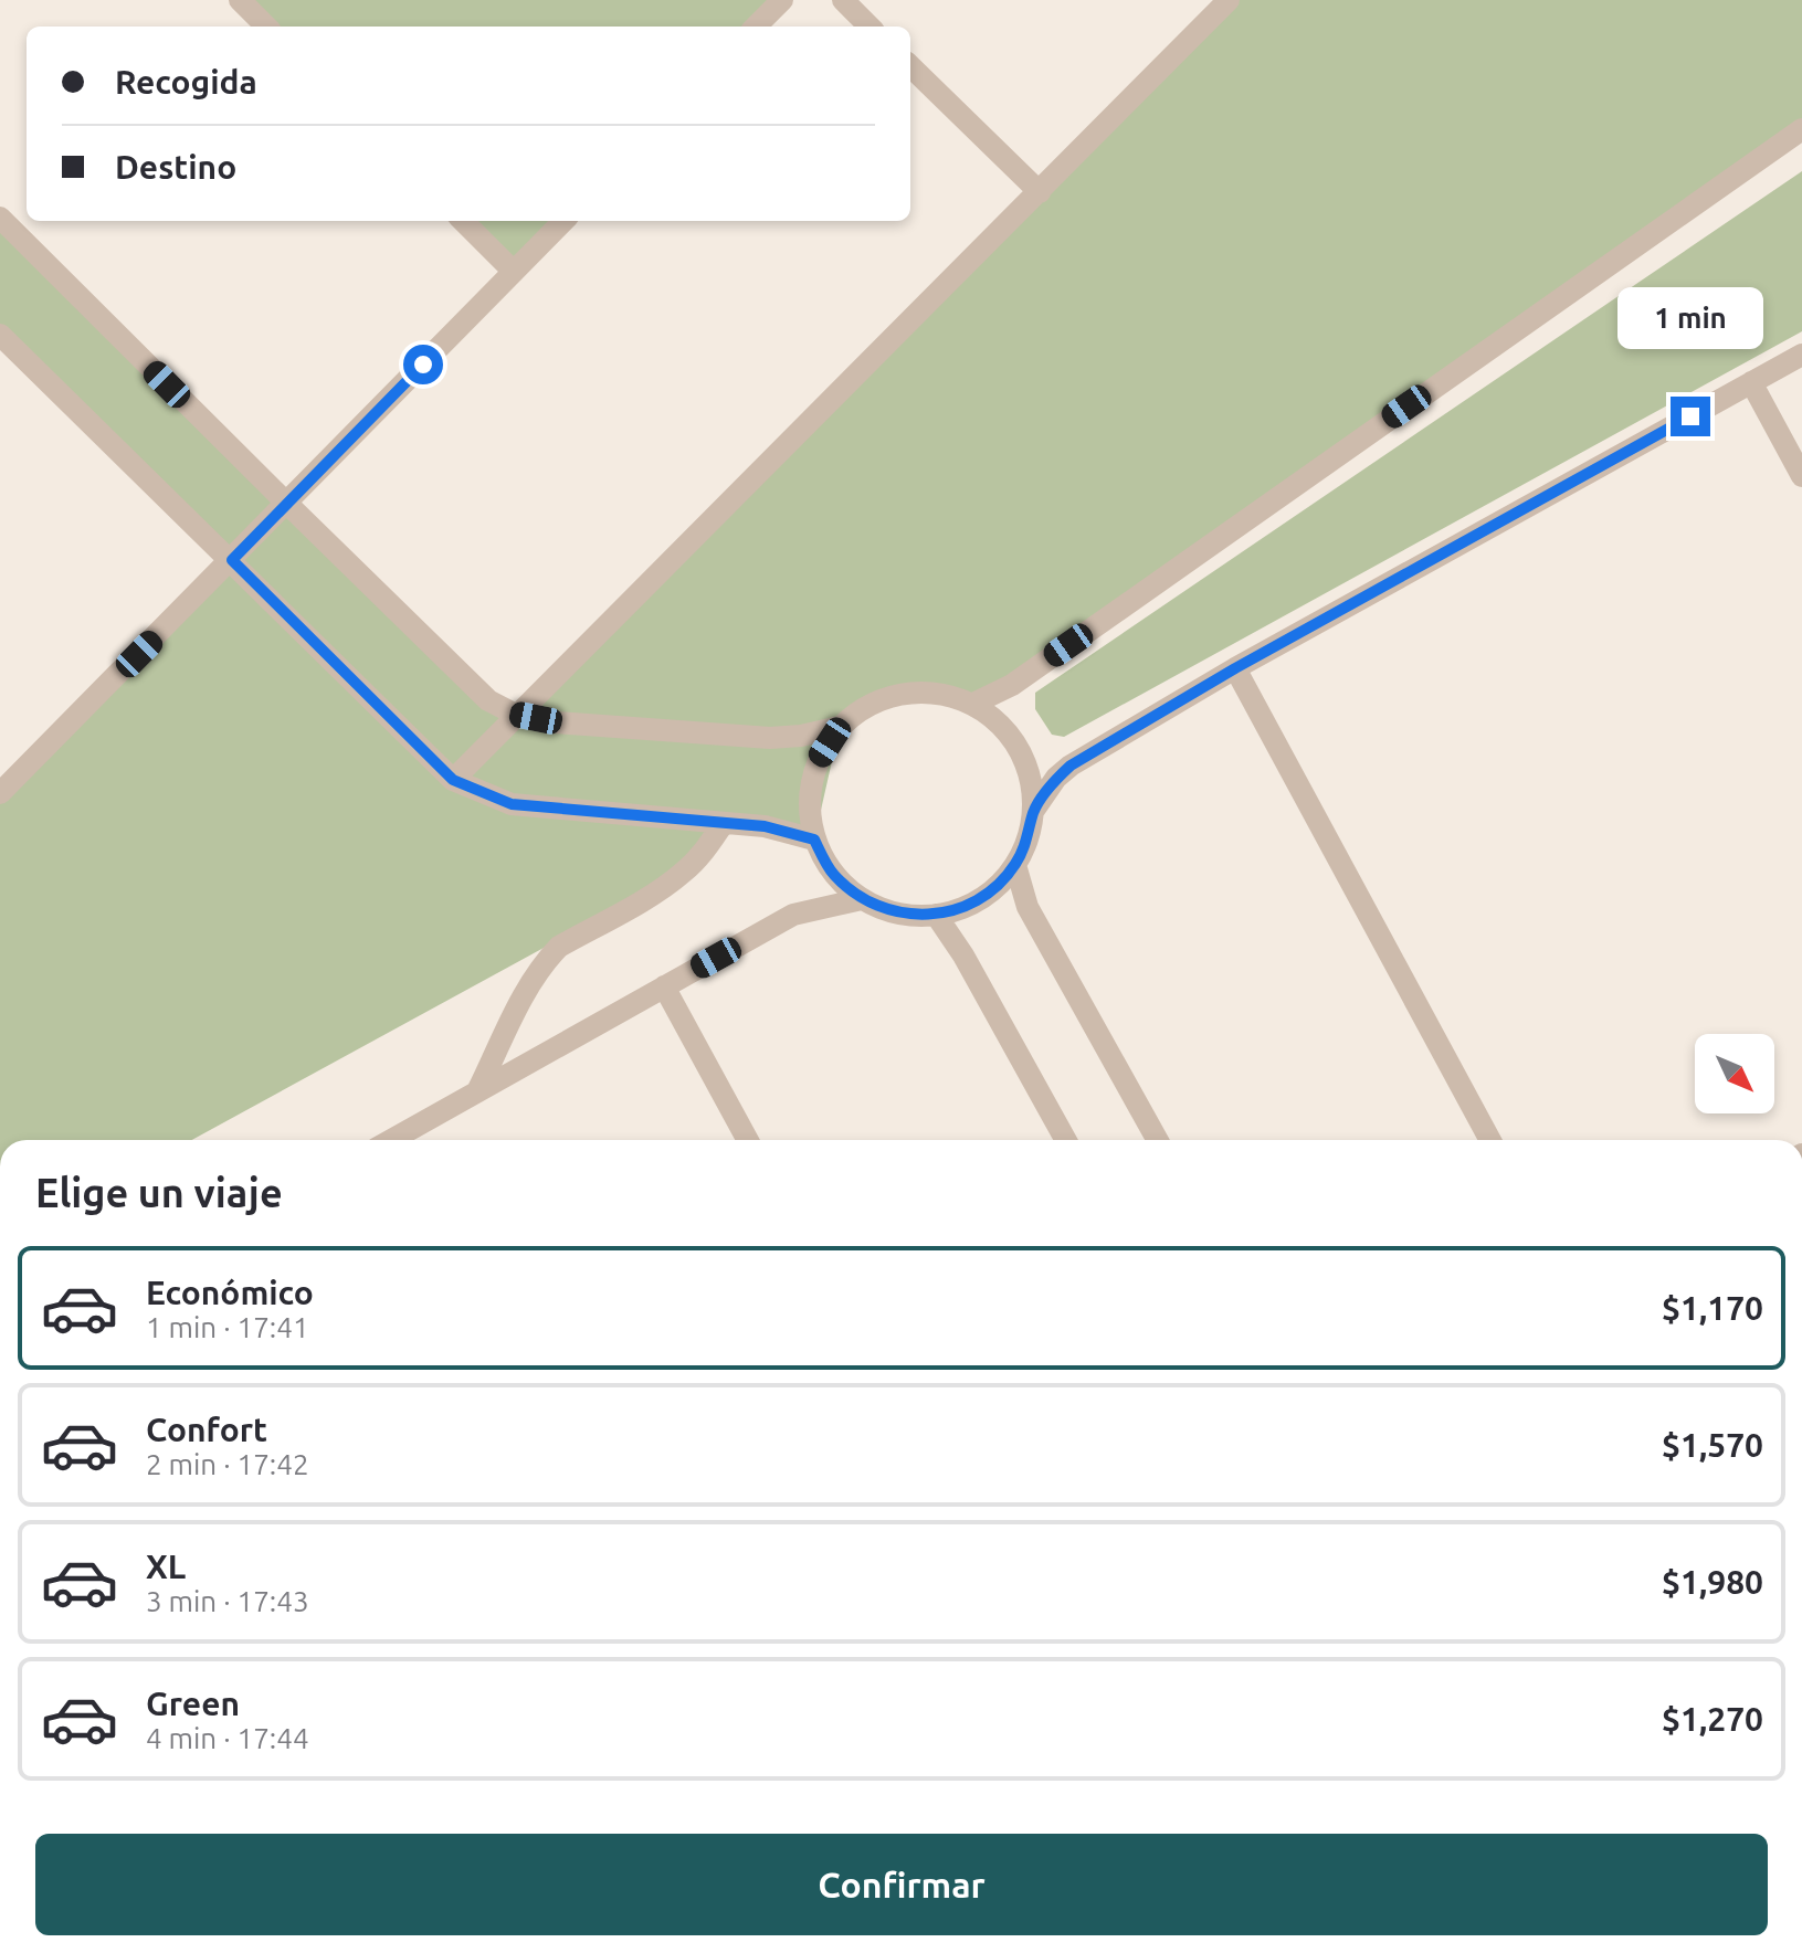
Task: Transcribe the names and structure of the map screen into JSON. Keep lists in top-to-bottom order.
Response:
{
  "north": "bottom right",
  "page": {
    "banner": ["Recogida", "Destino"],
    "bubble": "1 min",
    "heading": "Elige un viaje",
    "list": [
      {
        "name": "Económico",
        "note": "1 min · 17:41",
        "value": "$1,170"
      },
      {
        "name": "Confort",
        "note": "2 min · 17:42",
        "value": "$1,570"
      },
      {
        "name": "XL",
        "note": "3 min · 17:43",
        "value": "$1,980"
      },
      {
        "name": "Green",
        "note": "4 min · 17:44",
        "value": "$1,270"
      }
    ],
    "buttons": "Confirmar"
  }
}
